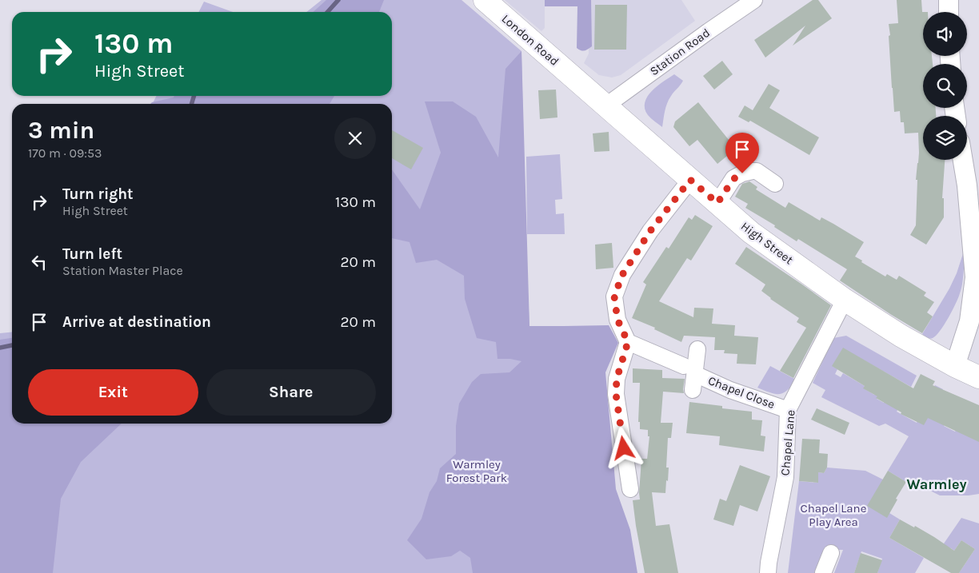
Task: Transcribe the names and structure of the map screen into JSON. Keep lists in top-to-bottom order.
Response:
{
  "streets": {
    "main road": ["London Road", "High Street"],
    "street": ["Station Road", "Chapel Close", "Chapel Lane"]
  },
  "crossings": [
    ["London Road", "High Street"],
    ["Station Road", "High Street"],
    ["High Street", "Chapel Lane"],
    ["Chapel Close", "Chapel Lane"]
  ],
  "districts": ["Warmley"],
  "parks": ["Warmley Forest Park", "Chapel Lane Play Area"],
  "page": {
    "turn": ["130 m", "High Street"],
    "heading": ["3 min", "170 m · 09:53"],
    "list": [
      {
        "name": "Turn right",
        "note": "High Street",
        "value": "130 m"
      },
      {
        "name": "Turn left",
        "note": "Station Master Place",
        "value": "20 m"
      },
      {
        "name": "Arrive at destination",
        "value": "20 m"
      }
    ],
    "buttons": ["Exit", "Share"]
  }
}
